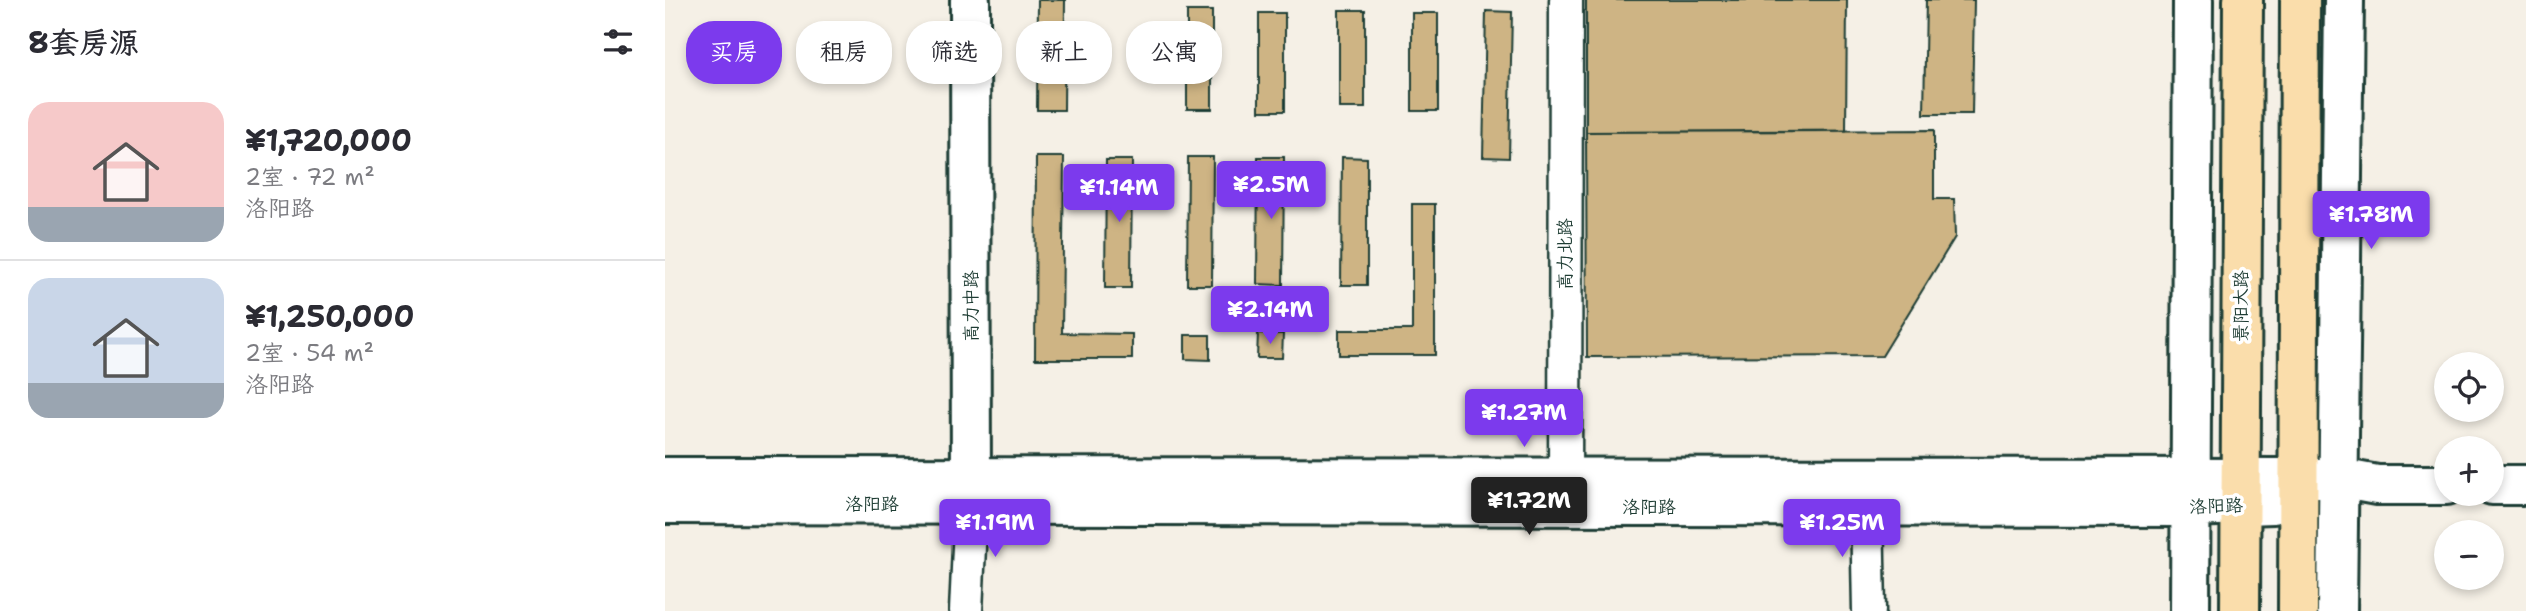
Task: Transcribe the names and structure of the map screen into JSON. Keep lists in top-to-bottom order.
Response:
{
  "streets": {
    "main road": ["景阳大路"],
    "street": ["高力北路", "高力中路", "洛阳路"]
  },
  "crossings": [
    ["高力北路", "洛阳路"],
    ["高力中路", "洛阳路"],
    ["景阳大路", "洛阳路"]
  ],
  "page": {
    "heading": "8套房源",
    "chip": [
      "买房",
      "租房",
      "筛选",
      "新上",
      "公寓"
    ],
    "list": [
      {
        "name": "¥1,720,000",
        "note": "2室 · 72 m² · 洛阳路"
      },
      {
        "name": "¥1,250,000",
        "note": "2室 · 54 m² · 洛阳路"
      }
    ],
    "price": [
      "¥2.5M",
      "¥1.14M",
      "¥1.78M",
      "¥2.14M",
      "¥1.27M",
      "¥1.72M",
      "¥1.19M",
      "¥1.25M"
    ],
    "map_buttons": ["+", "−"]
  }
}
